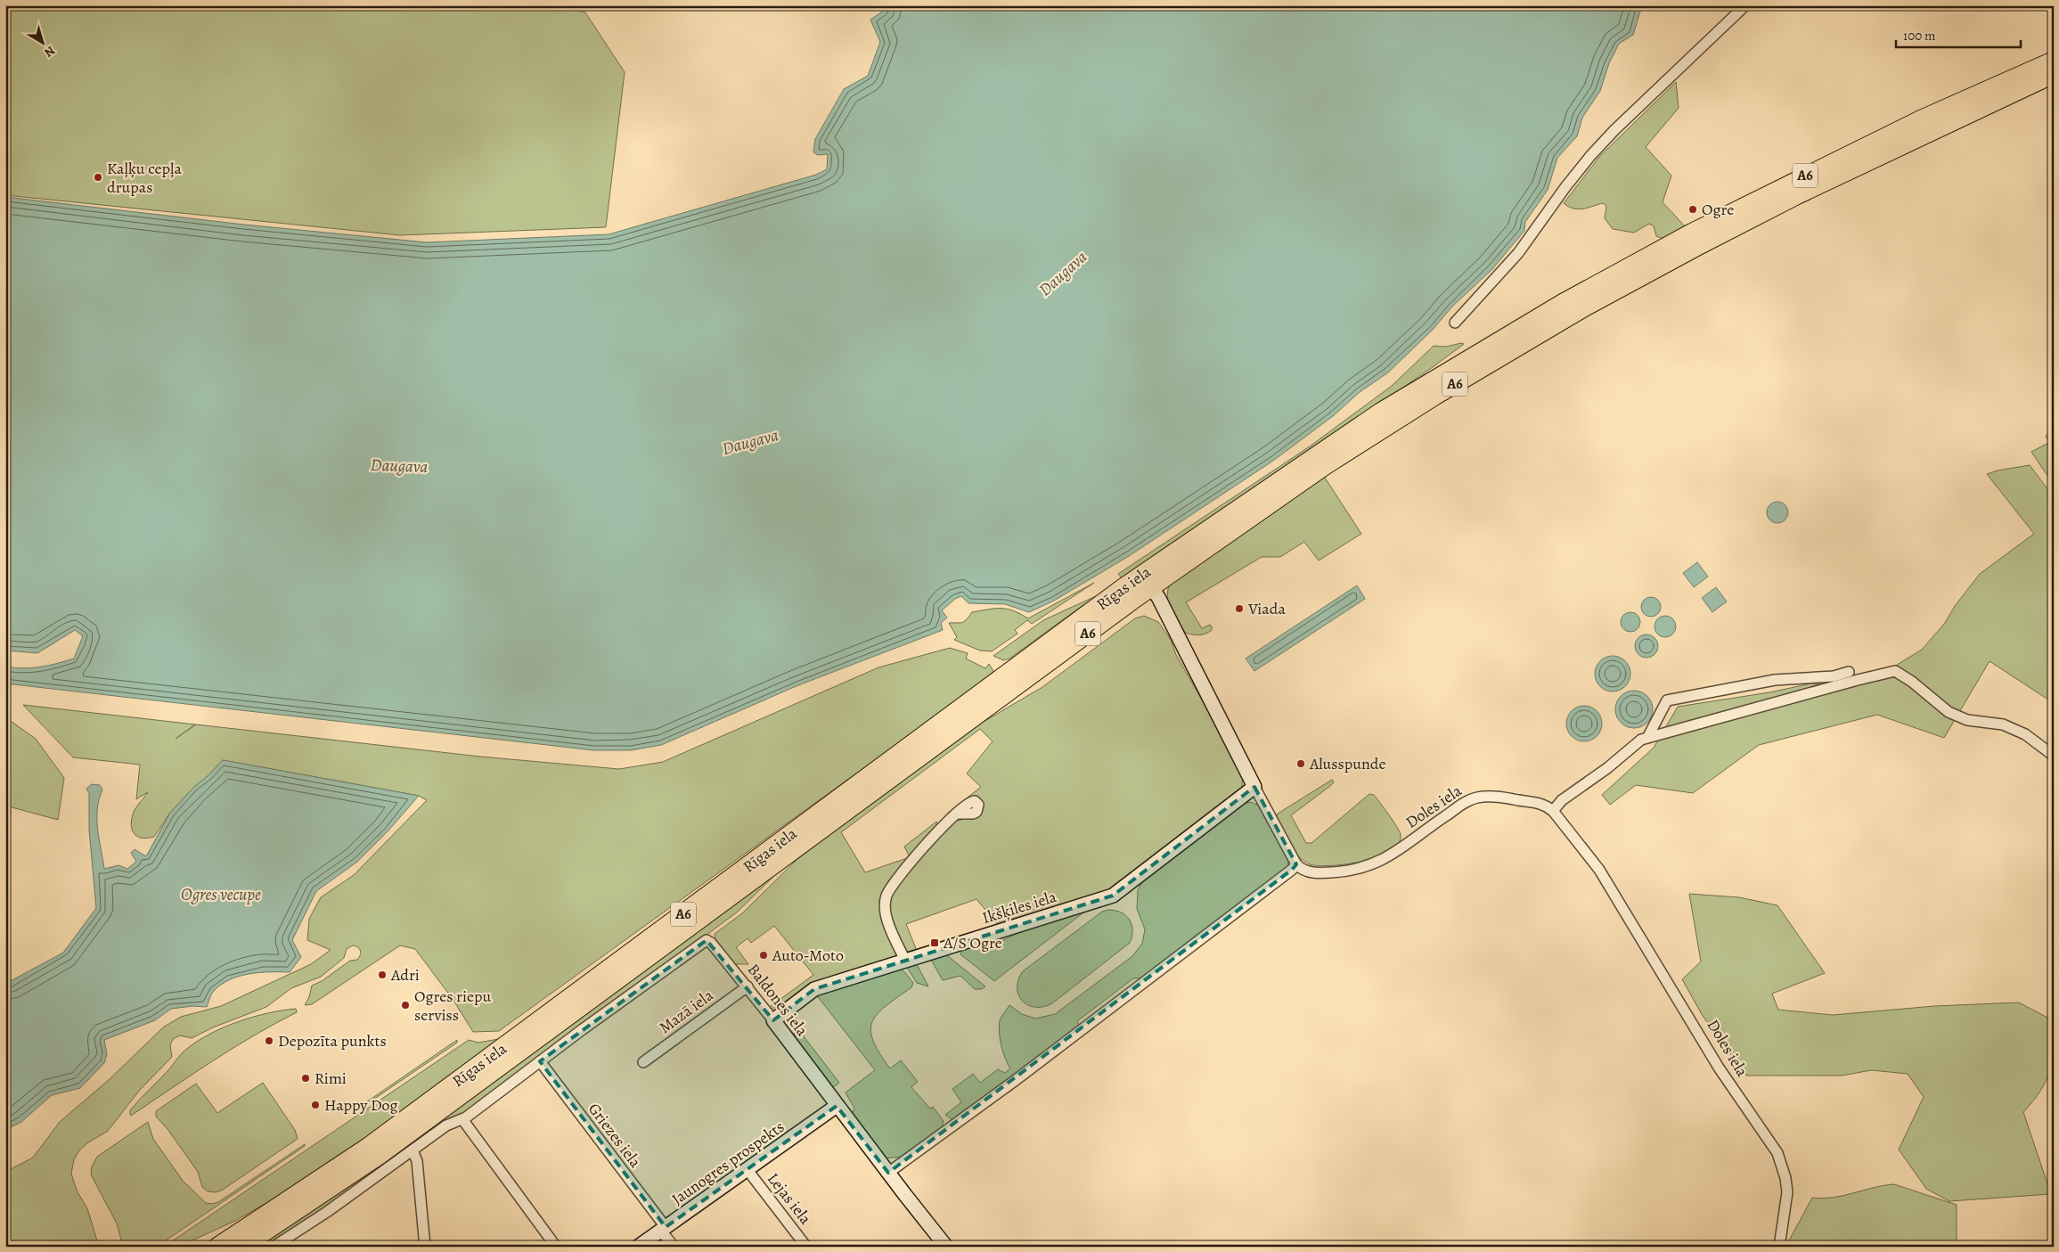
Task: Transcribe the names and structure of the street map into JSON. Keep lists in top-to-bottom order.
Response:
{
  "streets": {
    "highway": ["A6", "Rīgas iela"],
    "street": [
      "Doles iela",
      "Ikšķiles iela",
      "Baldones iela",
      "Mazā iela",
      "Griezes iela",
      "Jaunogres prospekts",
      "Lejas iela"
    ]
  },
  "crossings": [
    ["A6", "Rīgas iela"],
    ["Ikšķiles iela", "Baldones iela"],
    ["Baldones iela", "Mazā iela"],
    ["Baldones iela", "Griezes iela"],
    ["Baldones iela", "Jaunogres prospekts"],
    ["Griezes iela", "Jaunogres prospekts"],
    ["Jaunogres prospekts", "Lejas iela"]
  ],
  "water": ["Daugava", "Ogres vecupe"],
  "places": {
    "other": [
      "Kaļķu cepļa drupas",
      "Ogre",
      "Viada",
      "Alusspunde",
      "Auto-Moto",
      "Adri",
      "Ogres riepu serviss",
      "Depozīta punkts",
      "Rimi",
      "Happy Dog"
    ],
    "transit": ["A/S Ogre"]
  },
  "scale_bar": "100 m",
  "north": "bottom right"
}
